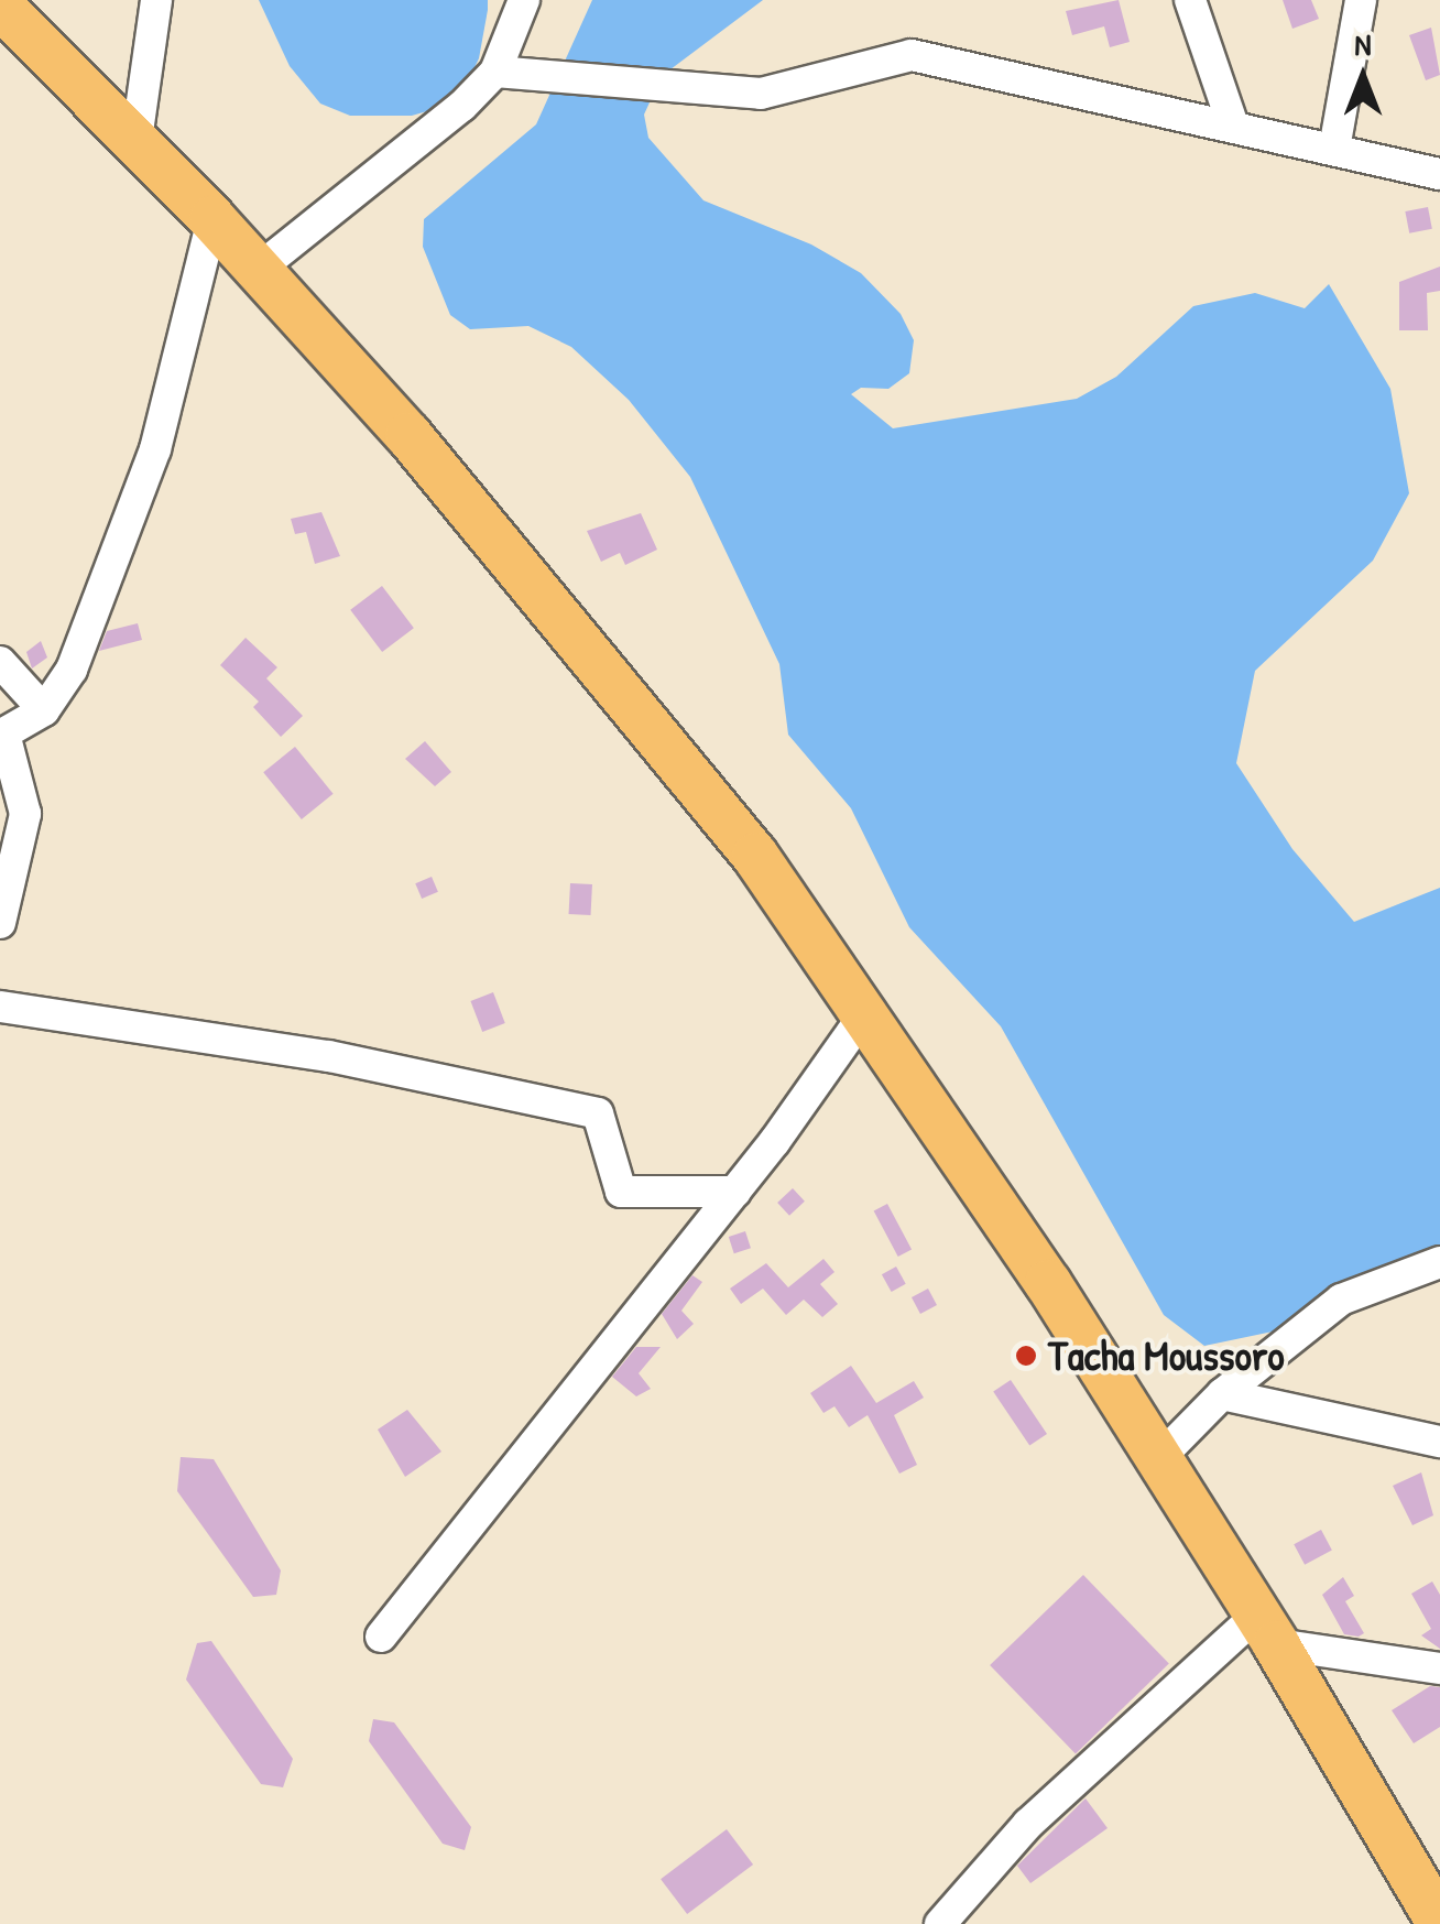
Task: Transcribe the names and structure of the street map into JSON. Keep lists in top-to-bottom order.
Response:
{
  "places": ["Tacha Moussoro"],
  "north": "top"
}
